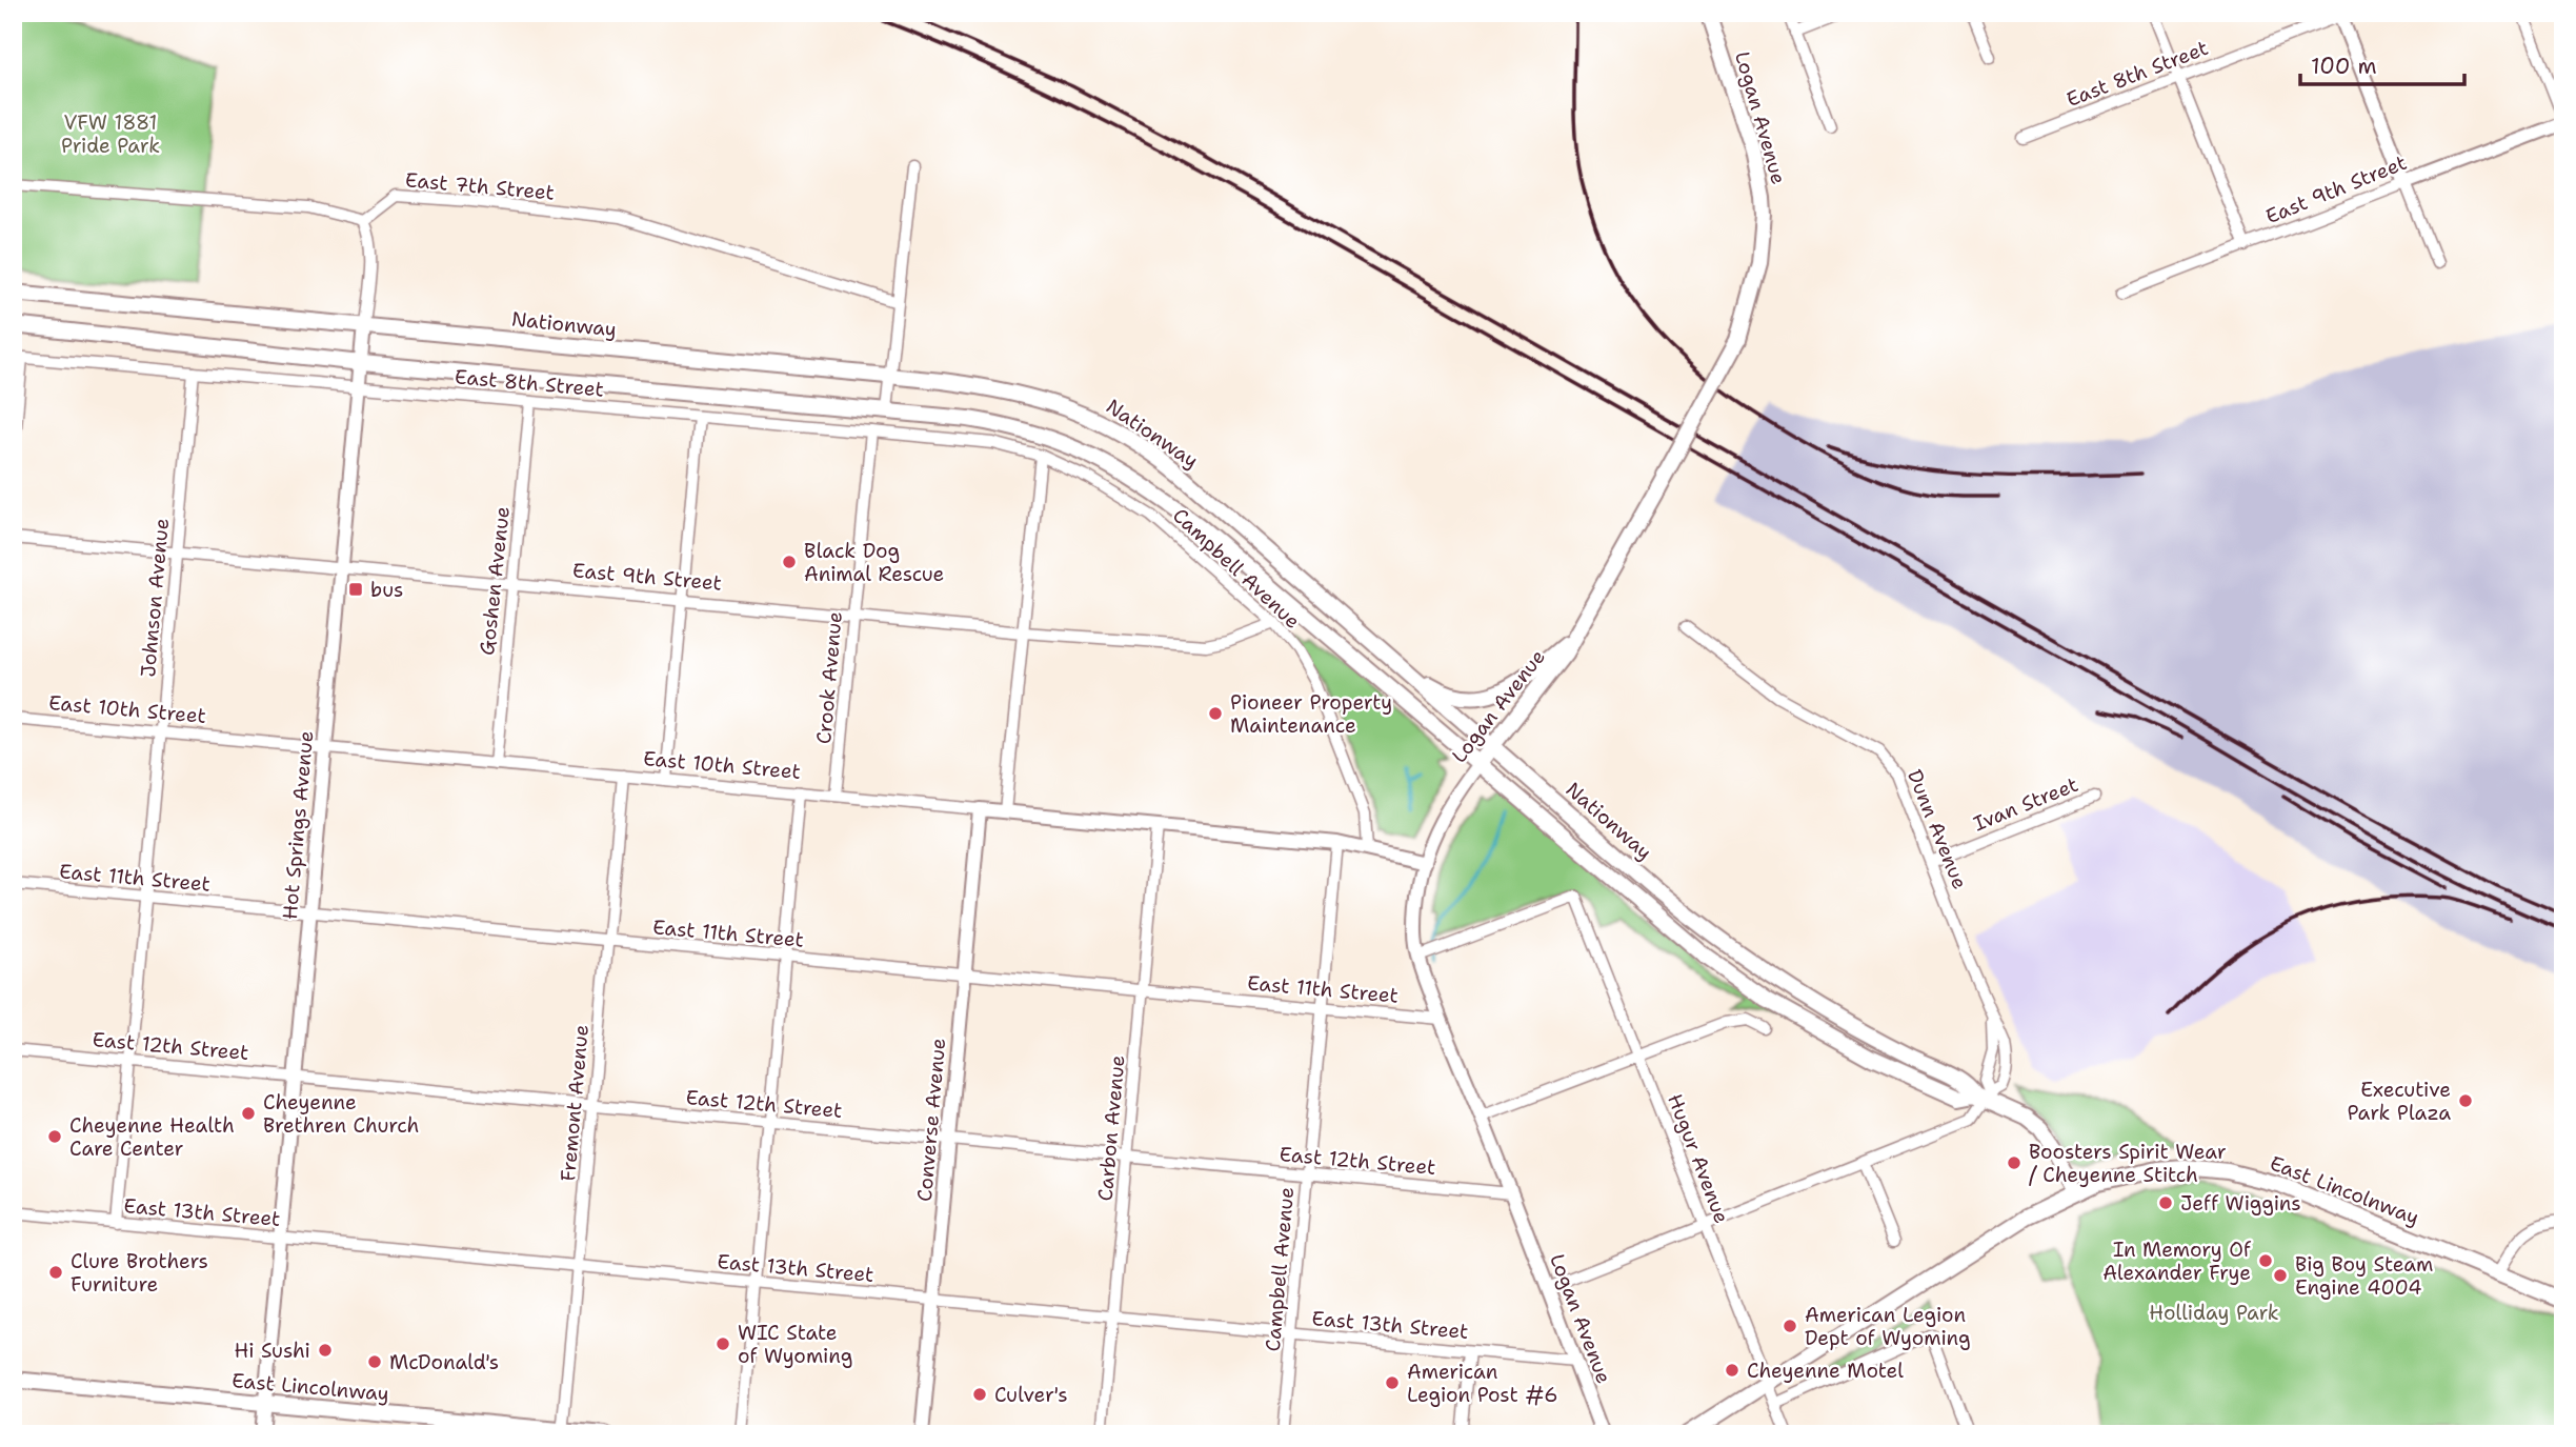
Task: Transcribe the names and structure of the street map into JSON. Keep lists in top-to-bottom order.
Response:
{
  "streets": {
    "main road": ["Logan Avenue", "Nationway", "East Lincolnway"],
    "street": [
      "East 8th Street",
      "East 7th Street",
      "East 9th Street",
      "Campbell Avenue",
      "Goshen Avenue",
      "Johnson Avenue",
      "Crook Avenue",
      "East 10th Street",
      "Ivan Street",
      "Hot Springs Avenue",
      "Dunn Avenue",
      "East 11th Street",
      "East 12th Street",
      "Fremont Avenue",
      "Converse Avenue",
      "Carbon Avenue",
      "Hugur Avenue",
      "East 13th Street"
    ]
  },
  "crossings": [
    ["East 8th Street", "Campbell Avenue"],
    ["East 8th Street", "Goshen Avenue"],
    ["East 8th Street", "Johnson Avenue"],
    ["East 8th Street", "Crook Avenue"],
    ["East 8th Street", "Hot Springs Avenue"],
    ["Logan Avenue", "Nationway"],
    ["Logan Avenue", "East 10th Street"],
    ["Logan Avenue", "East 11th Street"],
    ["Logan Avenue", "East 12th Street"],
    ["Logan Avenue", "Hugur Avenue"],
    ["Logan Avenue", "East 13th Street"],
    ["East 7th Street", "Hot Springs Avenue"],
    ["East 9th Street", "Campbell Avenue"],
    ["East 9th Street", "Goshen Avenue"],
    ["East 9th Street", "Johnson Avenue"],
    ["East 9th Street", "Crook Avenue"],
    ["East 9th Street", "Hot Springs Avenue"],
    ["Nationway", "Hot Springs Avenue"],
    ["Nationway", "Dunn Avenue"],
    ["Nationway", "East Lincolnway"],
    ["Campbell Avenue", "East 10th Street"],
    ["Campbell Avenue", "East 11th Street"],
    ["Campbell Avenue", "East 12th Street"],
    ["Campbell Avenue", "East 13th Street"],
    ["Goshen Avenue", "East 10th Street"],
    ["Johnson Avenue", "East 10th Street"],
    ["Johnson Avenue", "East 11th Street"],
    ["Johnson Avenue", "East 12th Street"],
    ["Johnson Avenue", "East 13th Street"],
    ["Crook Avenue", "East 10th Street"],
    ["East 10th Street", "Hot Springs Avenue"],
    ["East 10th Street", "Fremont Avenue"],
    ["East 10th Street", "Converse Avenue"],
    ["East 10th Street", "Carbon Avenue"],
    ["Ivan Street", "Dunn Avenue"],
    ["Hot Springs Avenue", "East 11th Street"],
    ["Hot Springs Avenue", "East 12th Street"],
    ["Hot Springs Avenue", "East Lincolnway"],
    ["Hot Springs Avenue", "East 13th Street"],
    ["East 11th Street", "Fremont Avenue"],
    ["East 11th Street", "Converse Avenue"],
    ["East 11th Street", "Carbon Avenue"],
    ["East 12th Street", "Fremont Avenue"],
    ["East 12th Street", "Converse Avenue"],
    ["East 12th Street", "Carbon Avenue"],
    ["Fremont Avenue", "East Lincolnway"],
    ["Fremont Avenue", "East 13th Street"],
    ["Converse Avenue", "East 13th Street"],
    ["Carbon Avenue", "East 13th Street"],
    ["Hugur Avenue", "East Lincolnway"]
  ],
  "parks": ["VFW 1881 Pride Park", "Holliday Park"],
  "places": {
    "other": [
      "Black Dog Animal Rescue",
      "Pioneer Property Maintenance",
      "Executive Park Plaza",
      "Cheyenne Brethren Church",
      "Cheyenne Health Care Center",
      "Boosters Spirit Wear / Cheyenne Stitch",
      "Jeff Wiggins",
      "In Memory Of Alexander Frye",
      "Clure Brothers Furniture",
      "Big Boy Steam Engine 4004",
      "American Legion Dept of Wyoming",
      "WIC State of Wyoming",
      "Hi Sushi",
      "McDonald's",
      "Cheyenne Motel",
      "American Legion Post #6",
      "Culver's"
    ],
    "transit": ["bus"]
  },
  "scale_bar": "100 m"
}
